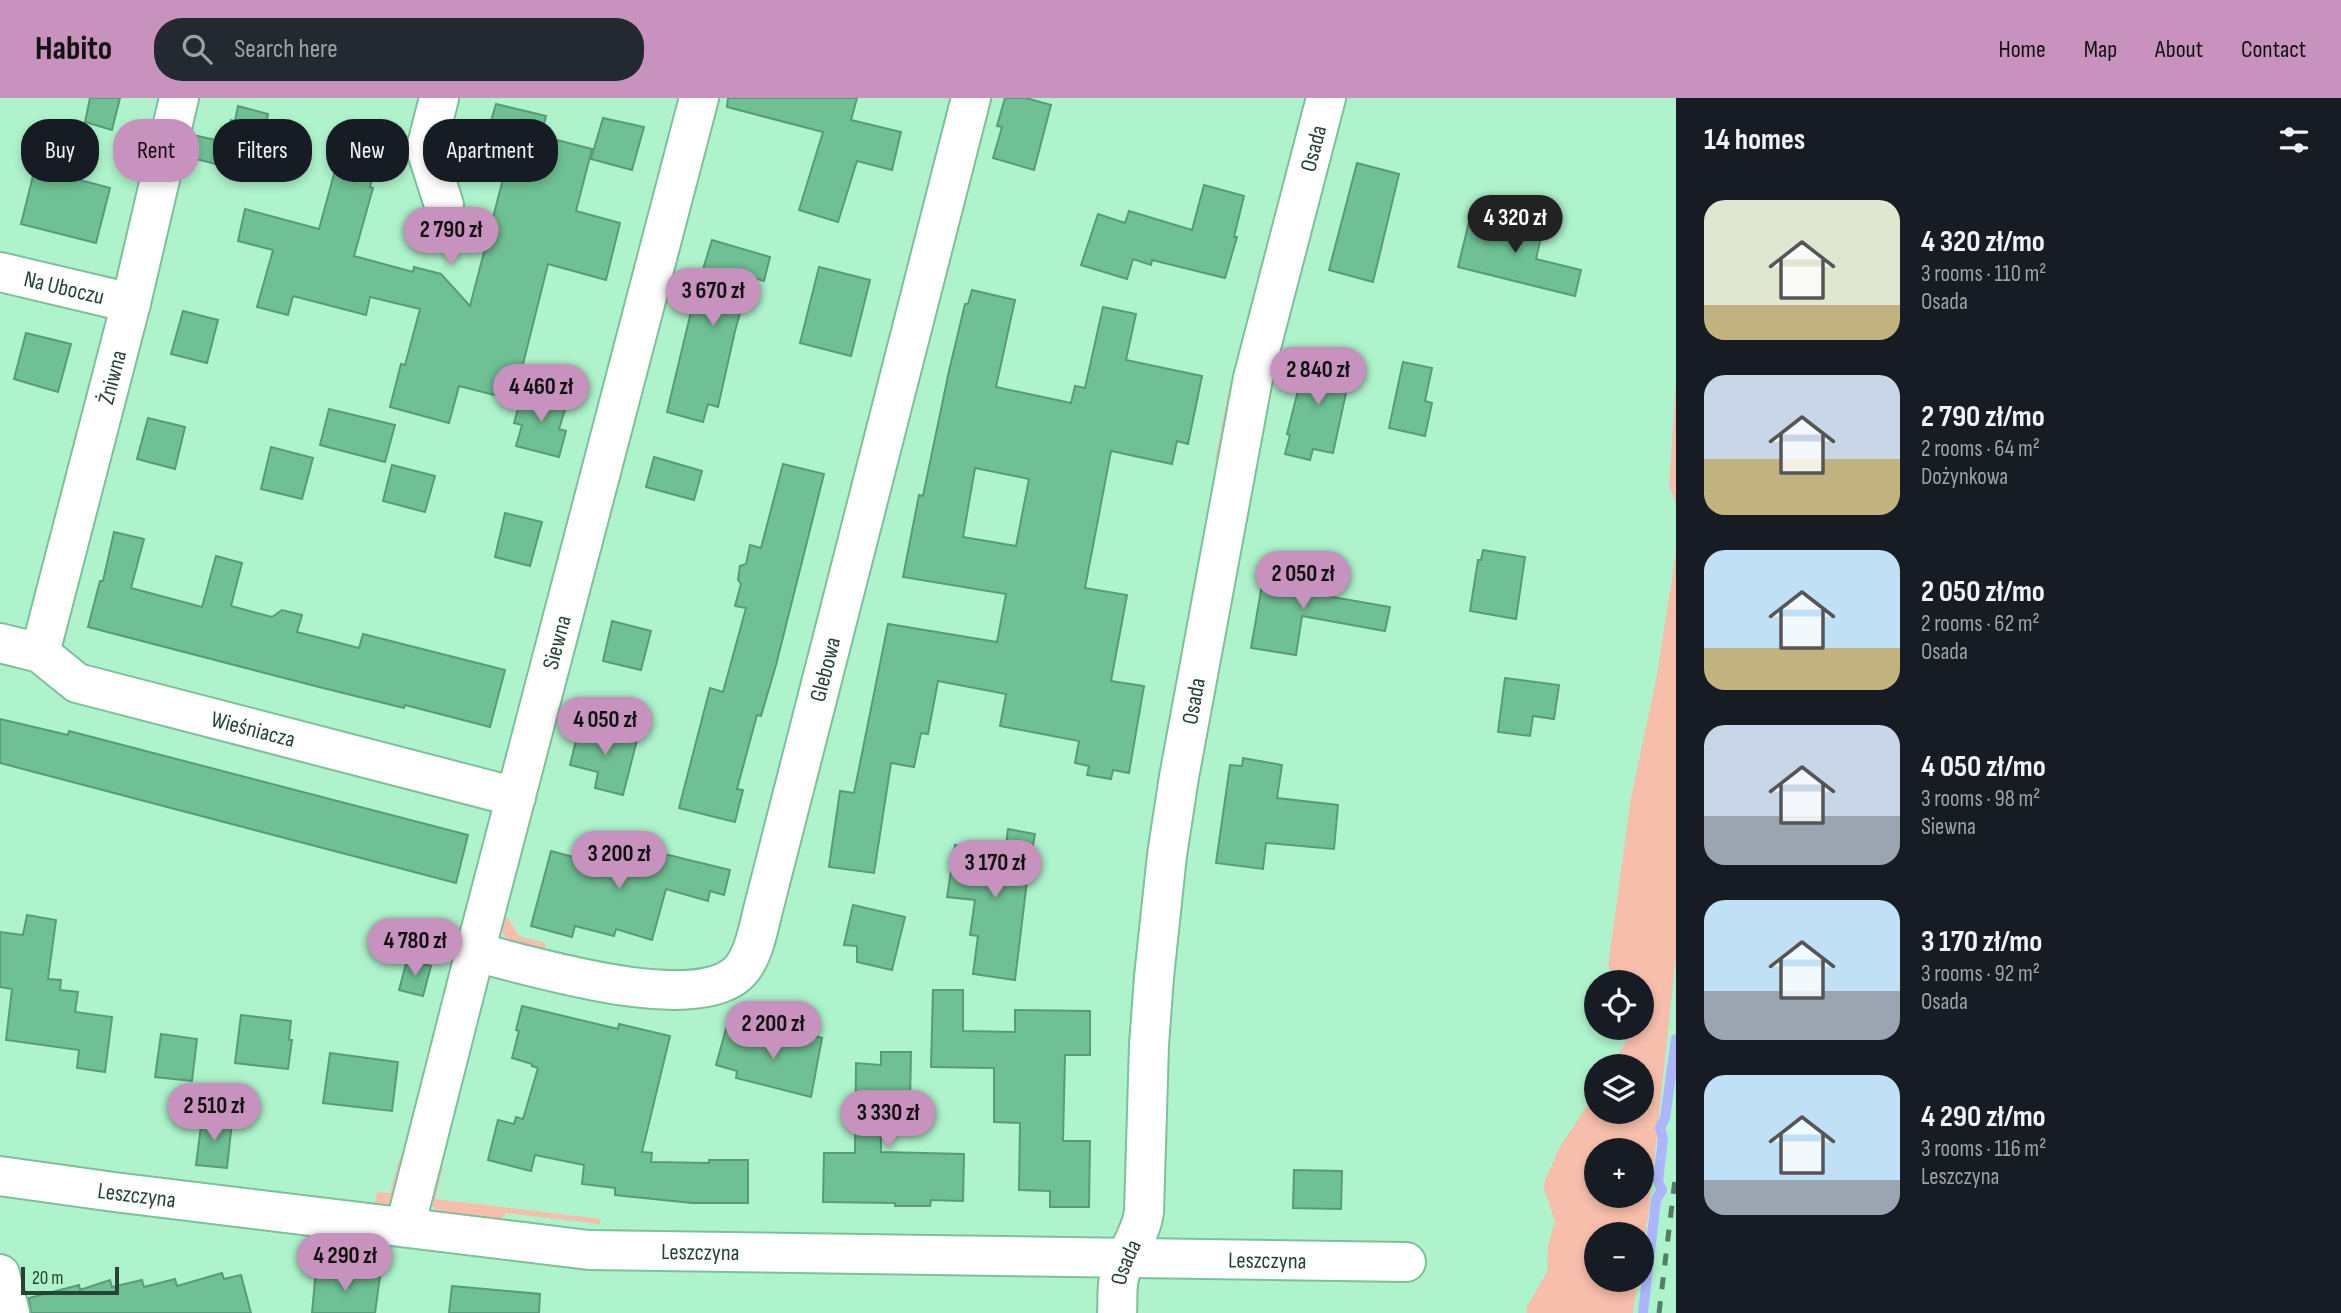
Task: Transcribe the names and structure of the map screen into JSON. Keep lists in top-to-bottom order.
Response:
{
  "streets": {
    "street": [
      "Osada",
      "Na Uboczu",
      "Żniwna",
      "Siewna",
      "Glebowa",
      "Wieśniacza",
      "Leszczyna"
    ]
  },
  "crossings": [
    ["Osada", "Leszczyna"],
    ["Na Uboczu", "Żniwna"],
    ["Żniwna", "Wieśniacza"],
    ["Siewna", "Glebowa"],
    ["Siewna", "Wieśniacza"],
    ["Siewna", "Leszczyna"]
  ],
  "scale_bar": "20 m",
  "page": {
    "header": "Habito",
    "search": "Search here",
    "nav": [
      "Home",
      "Map",
      "About",
      "Contact"
    ],
    "heading": "14 homes",
    "chip": [
      "Buy",
      "Rent",
      "Filters",
      "New",
      "Apartment"
    ],
    "list": [
      {
        "name": "4 320 zł/mo",
        "note": "3 rooms · 110 m² · Osada"
      },
      {
        "name": "2 790 zł/mo",
        "note": "2 rooms · 64 m² · Dożynkowa"
      },
      {
        "name": "2 050 zł/mo",
        "note": "2 rooms · 62 m² · Osada"
      },
      {
        "name": "4 050 zł/mo",
        "note": "3 rooms · 98 m² · Siewna"
      },
      {
        "name": "3 170 zł/mo",
        "note": "3 rooms · 92 m² · Osada"
      },
      {
        "name": "4 290 zł/mo",
        "note": "3 rooms · 116 m² · Leszczyna"
      }
    ],
    "price": [
      "4 320 zł",
      "2 790 zł",
      "3 670 zł",
      "2 840 zł",
      "4 460 zł",
      "2 050 zł",
      "4 050 zł",
      "3 200 zł",
      "3 170 zł",
      "4 780 zł",
      "2 200 zł",
      "2 510 zł",
      "3 330 zł",
      "4 290 zł"
    ],
    "map_buttons": ["+", "−"],
    "scale": "20 m"
  }
}
